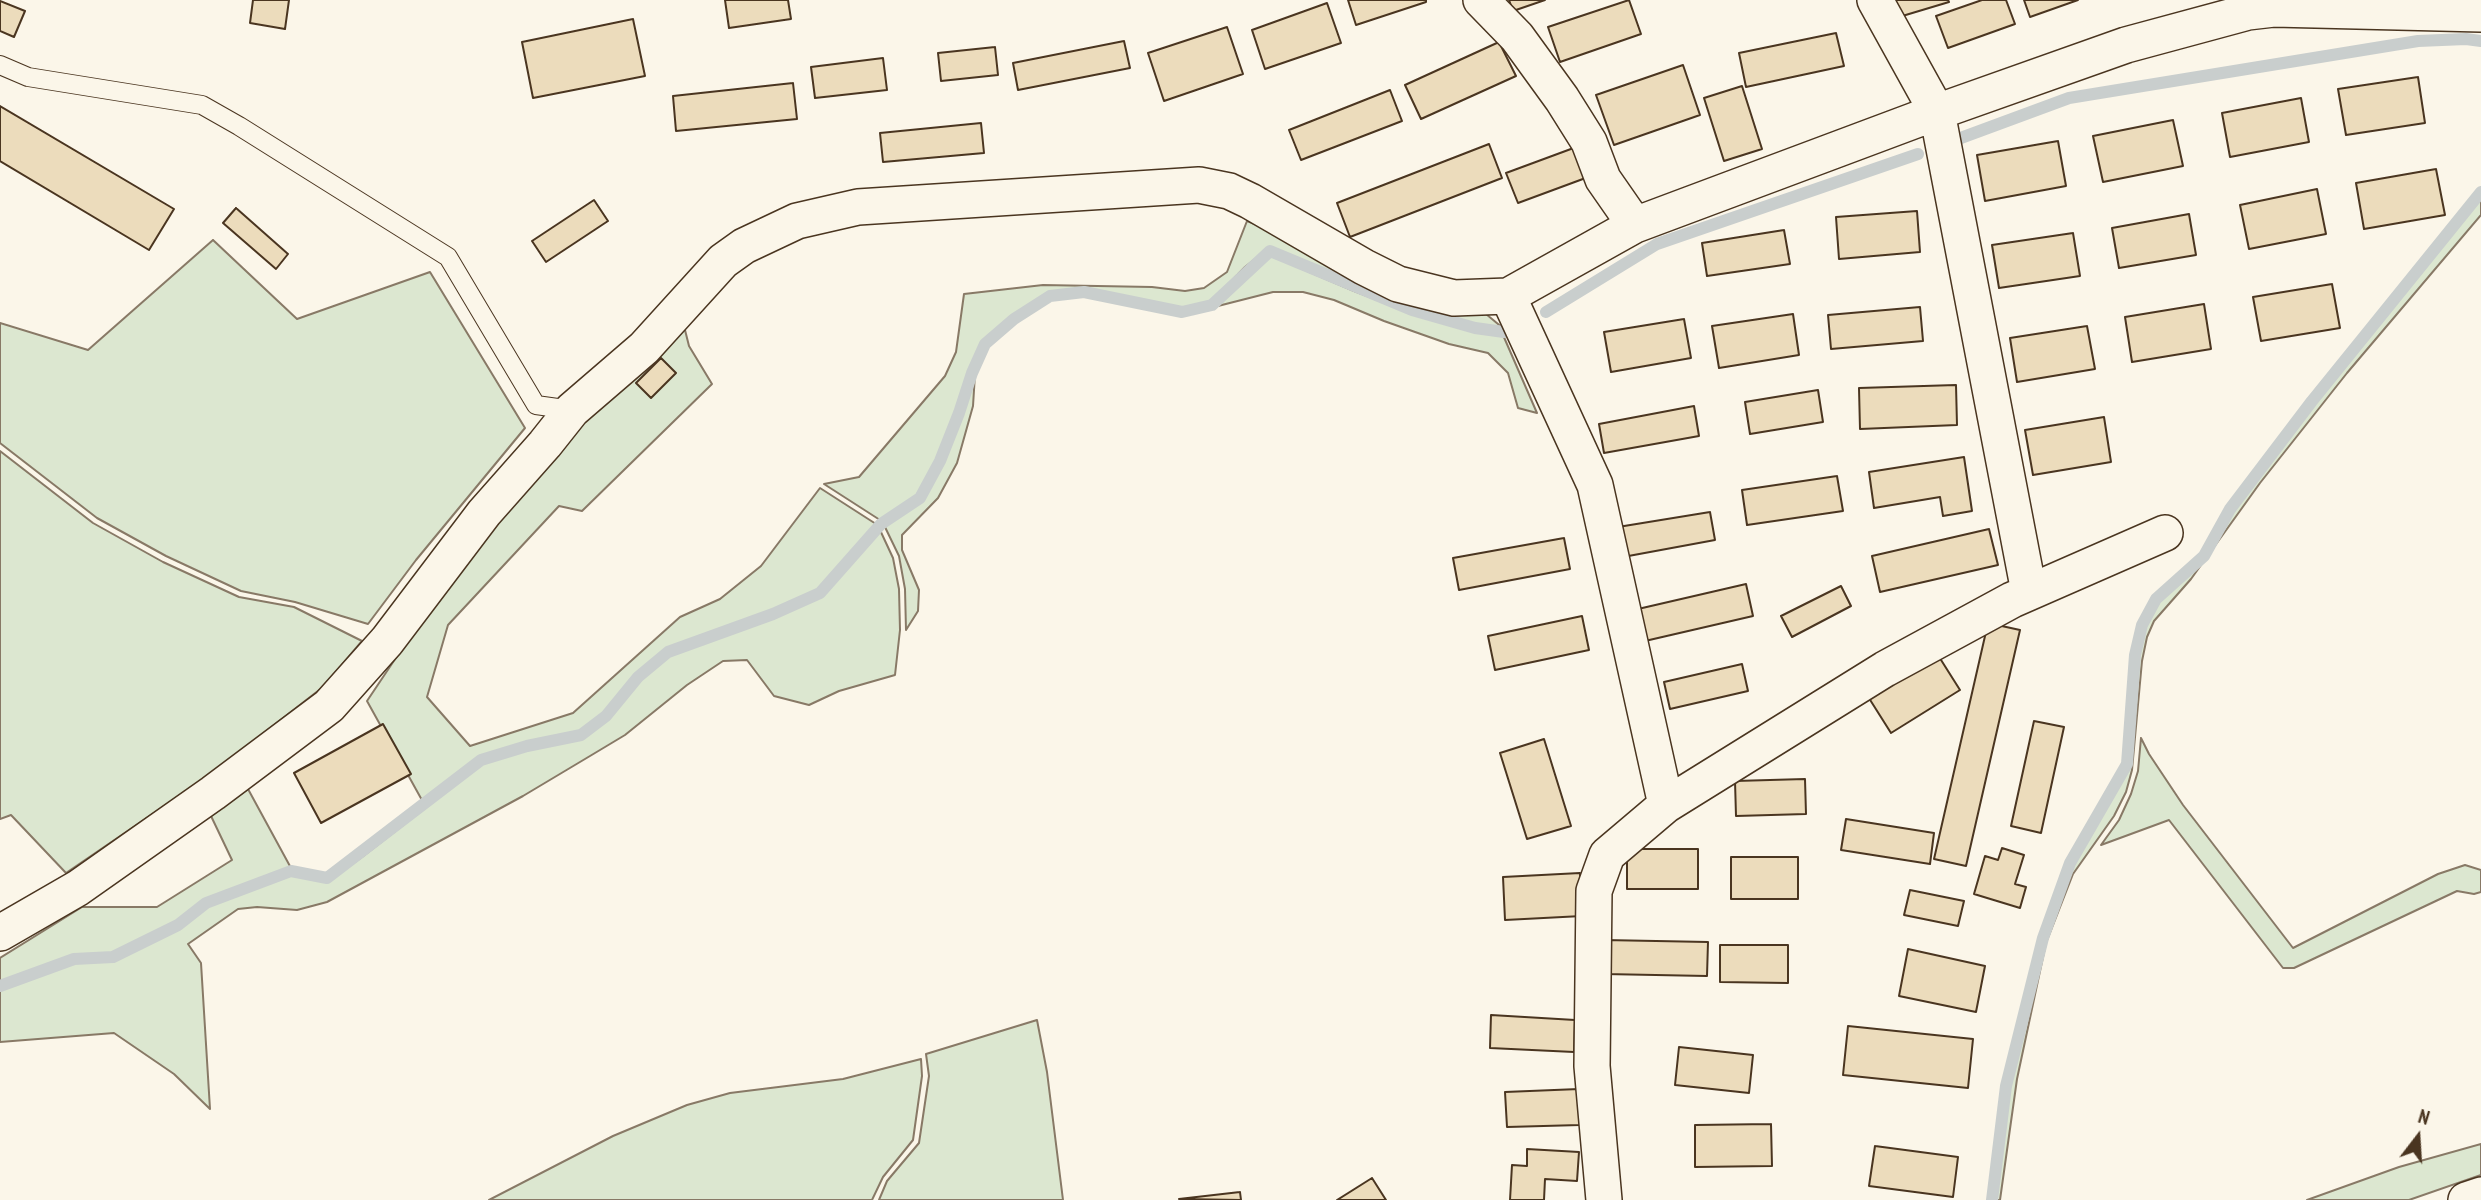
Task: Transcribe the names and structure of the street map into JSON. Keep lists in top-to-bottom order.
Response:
{
  "north": "top"
}
